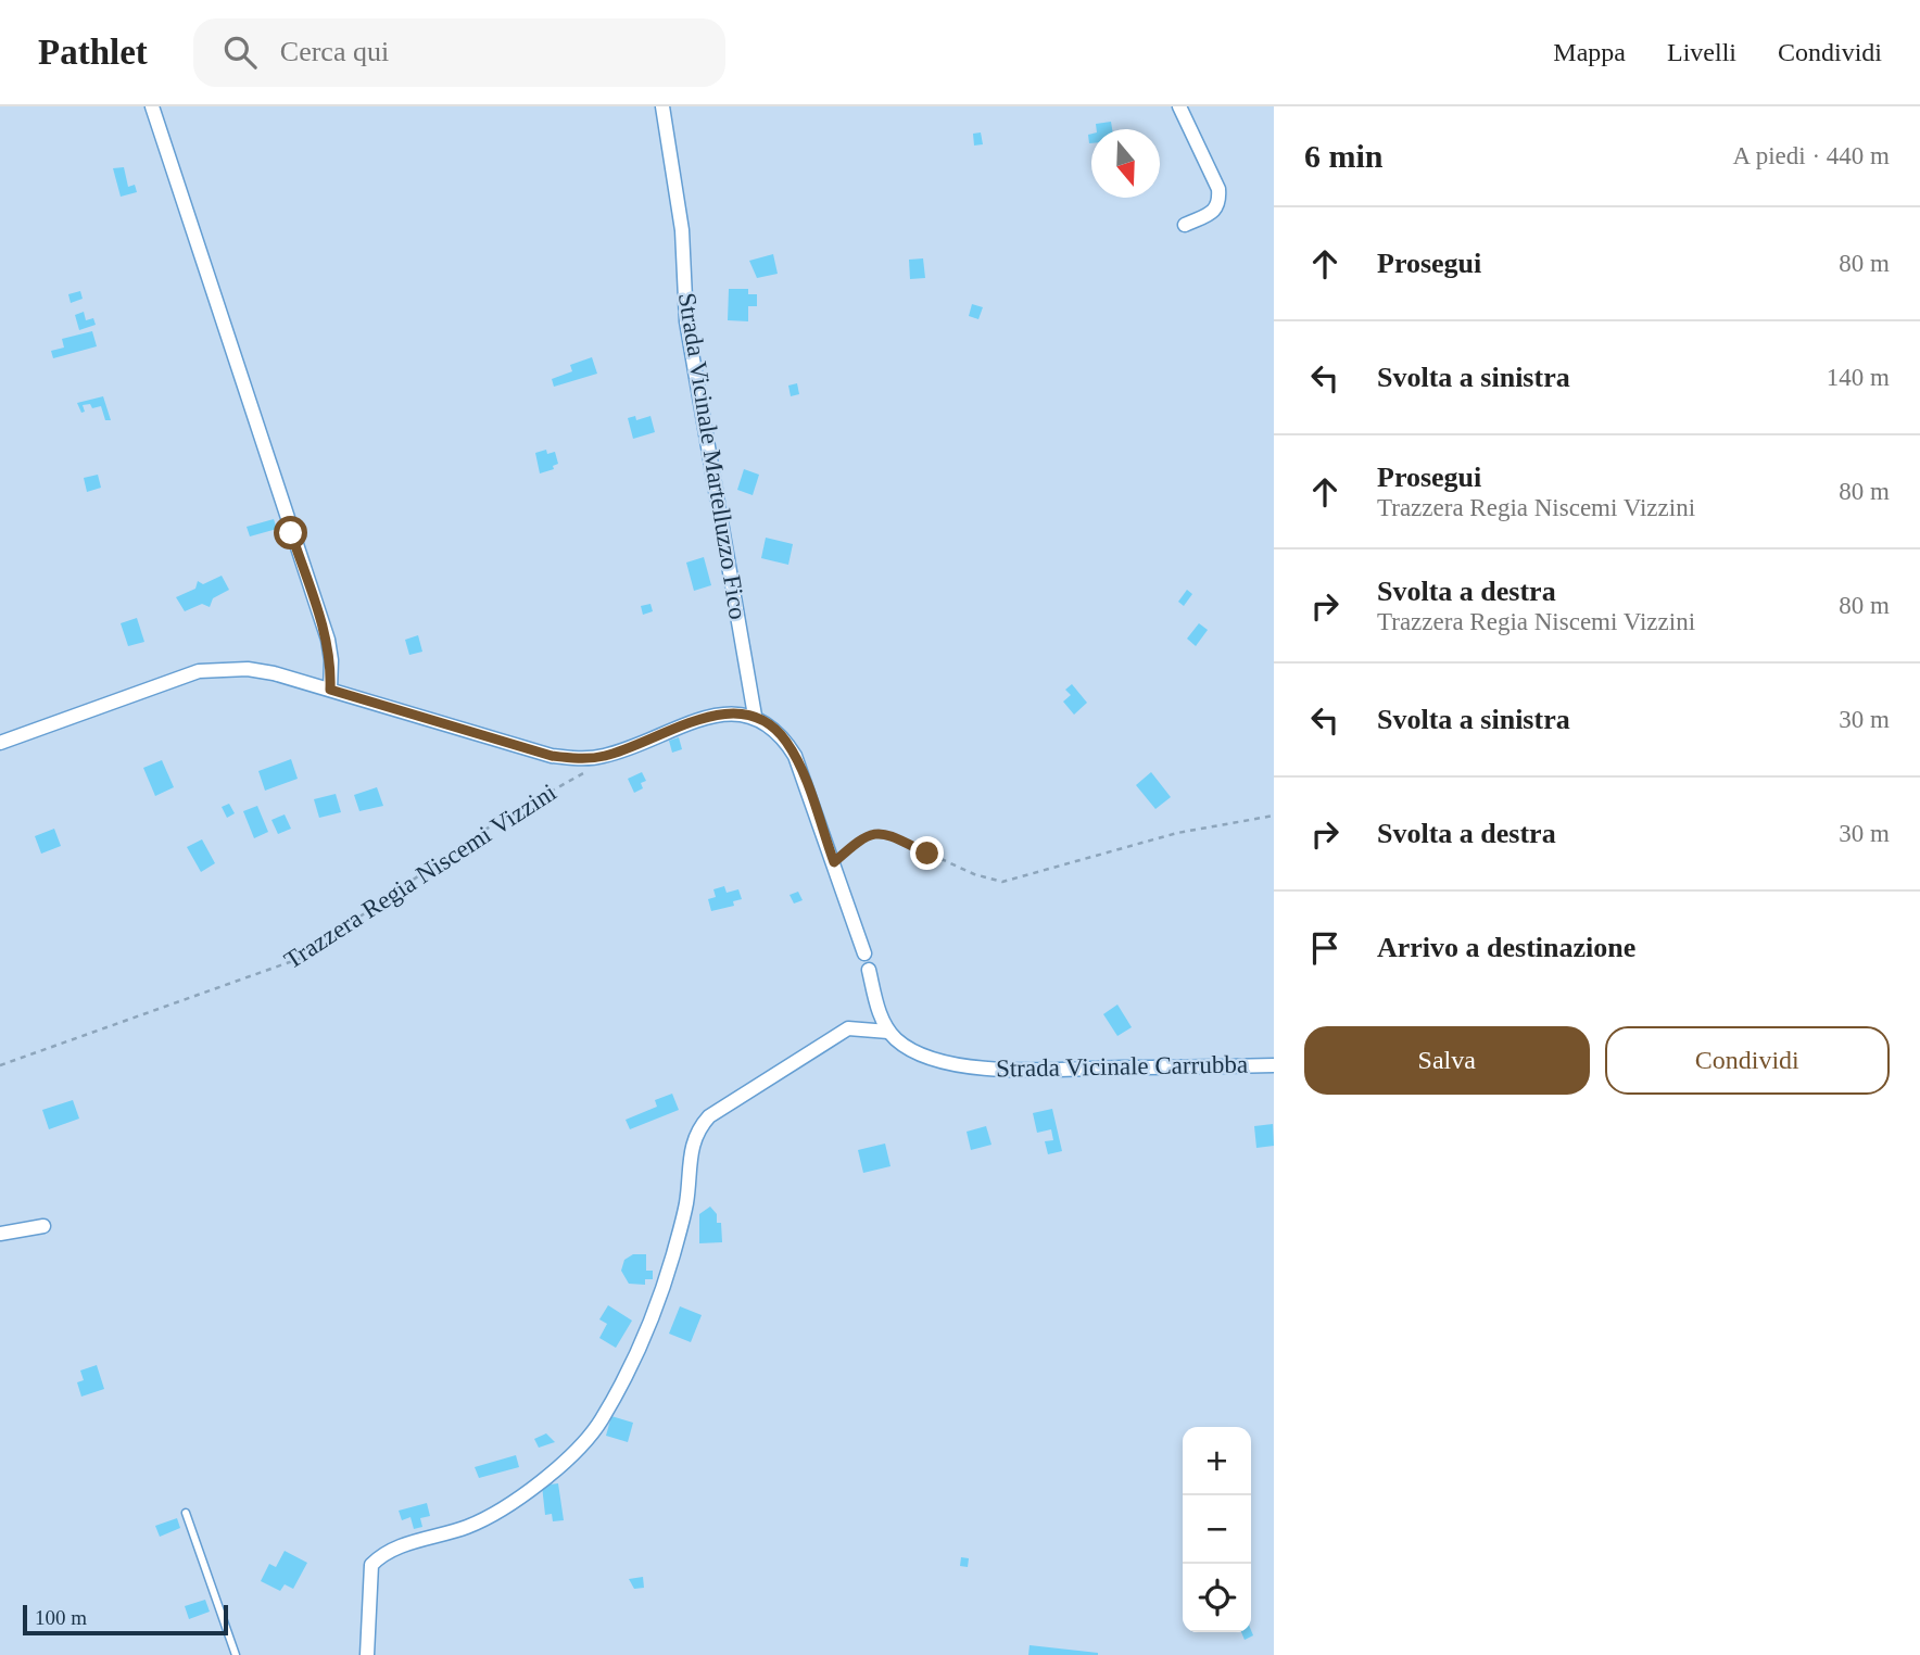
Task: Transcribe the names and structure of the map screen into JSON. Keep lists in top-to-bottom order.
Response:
{
  "streets": {
    "street": ["Strada Vicinale Martelluzzo Fico", "Strada Vicinale Carrubba"],
    "path": ["Trazzera Regia Niscemi Vizzini"]
  },
  "scale_bar": "100 m",
  "north": "bottom",
  "page": {
    "header": "Pathlet",
    "search": "Cerca qui",
    "nav": ["Mappa", "Livelli", "Condividi"],
    "heading": ["6 min", "A piedi · 440 m"],
    "list": [
      ["Prosegui", "80 m"],
      ["Svolta a sinistra", "140 m"],
      ["Prosegui", "Trazzera Regia Niscemi Vizzini", "80 m"],
      ["Svolta a destra", "Trazzera Regia Niscemi Vizzini", "80 m"],
      ["Svolta a sinistra", "30 m"],
      ["Svolta a destra", "30 m"],
      "Arrivo a destinazione"
    ],
    "buttons": ["Salva", "Condividi"],
    "map_buttons": ["+", "−"],
    "scale": "100 m"
  }
}
